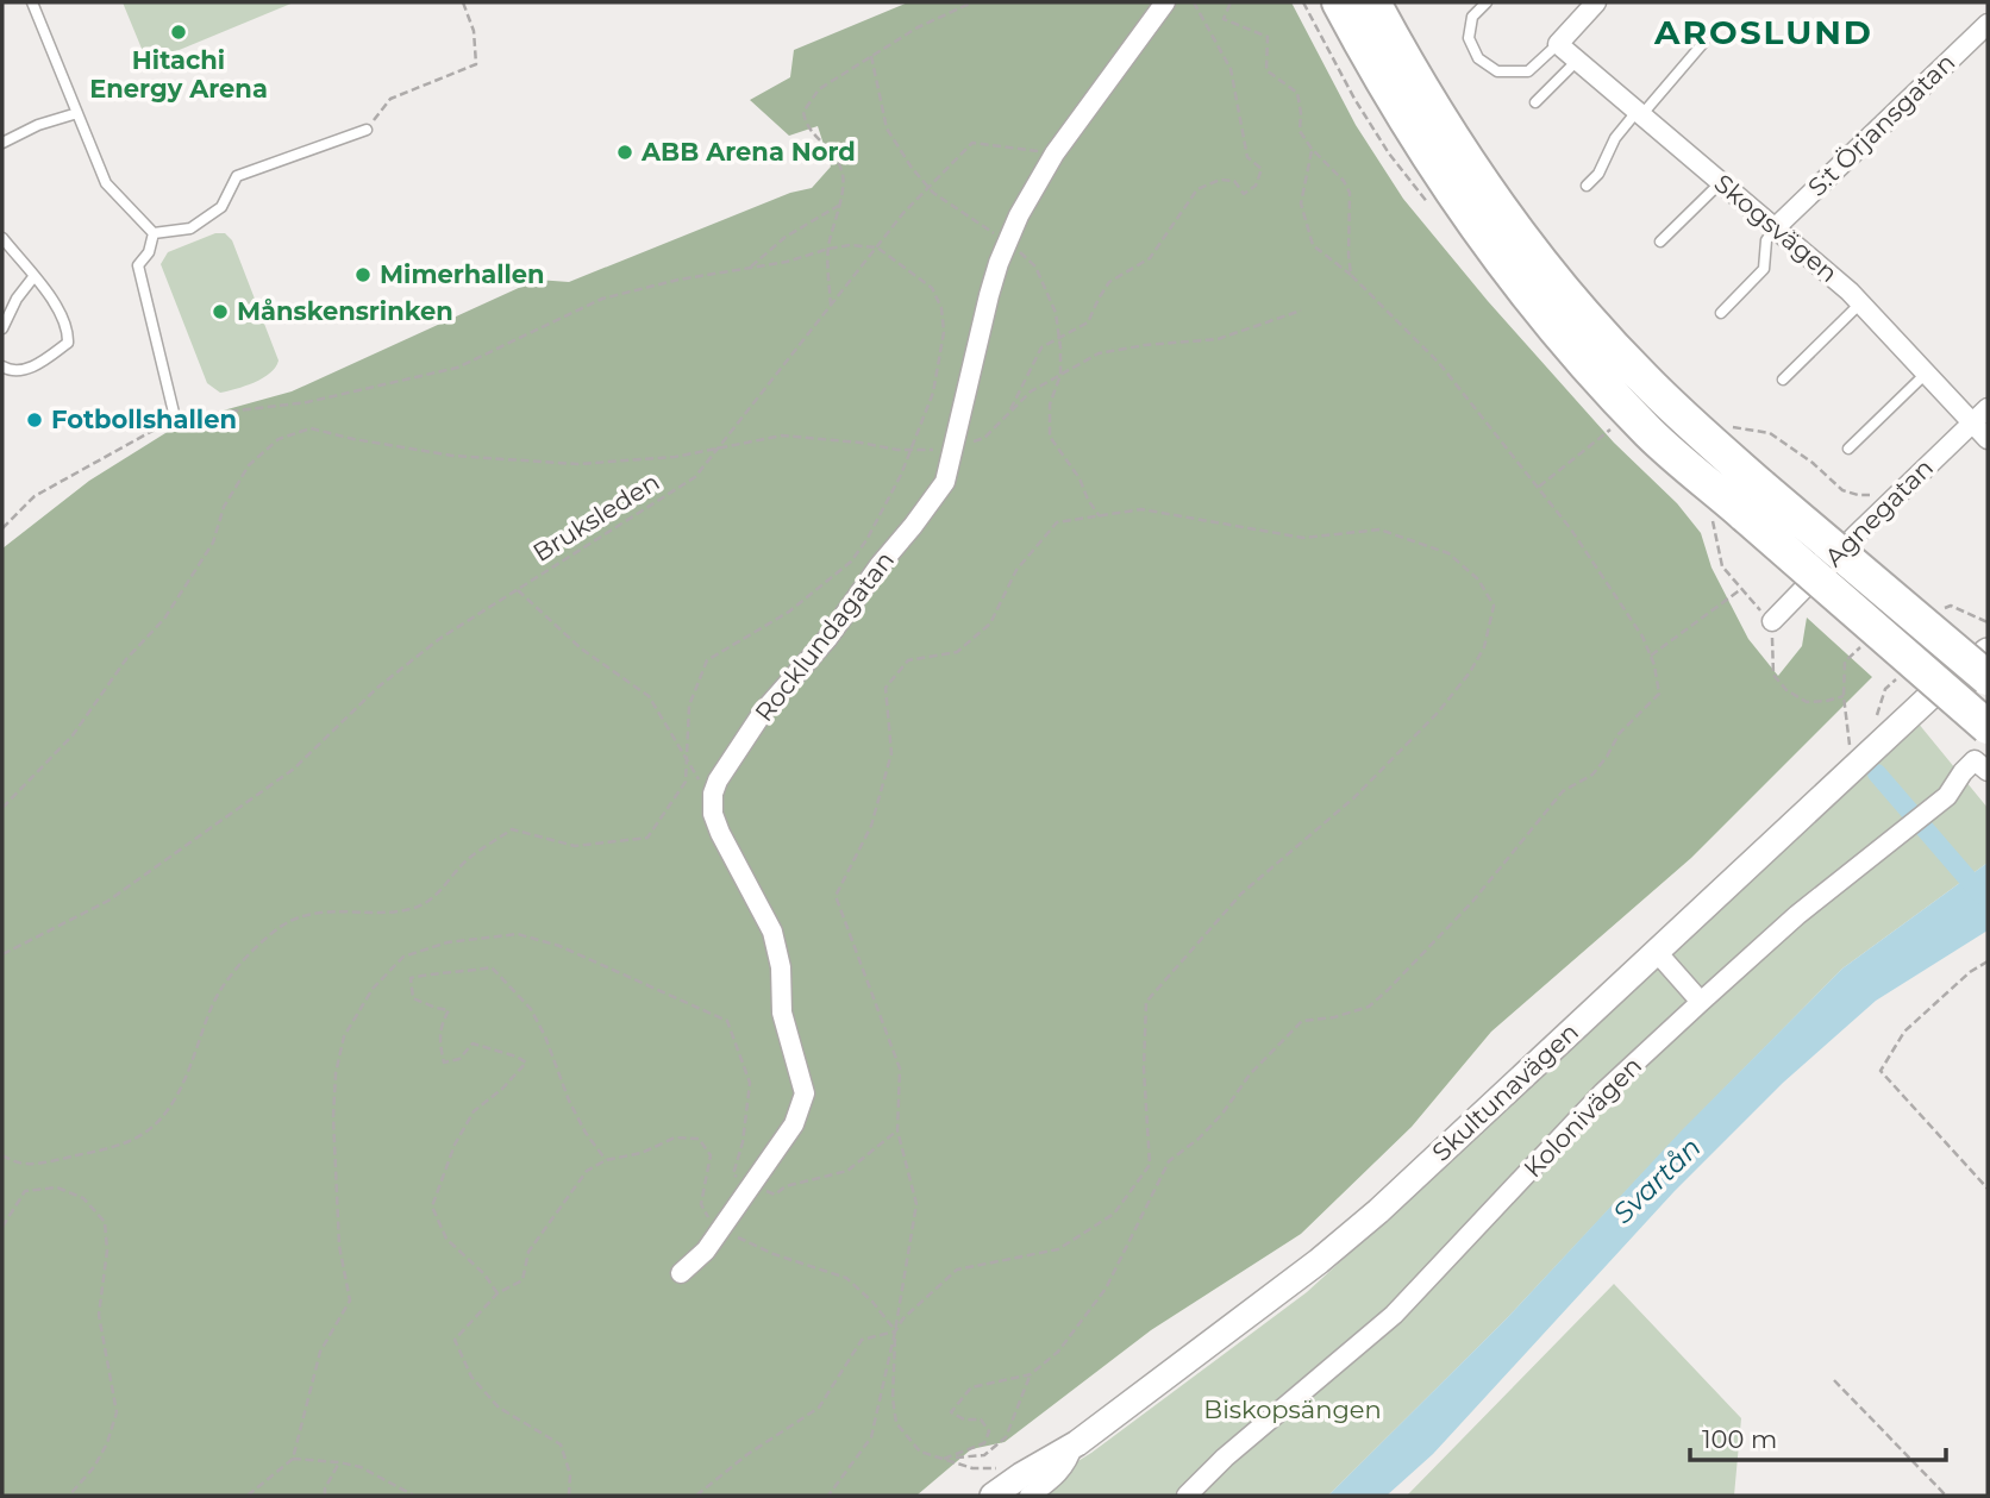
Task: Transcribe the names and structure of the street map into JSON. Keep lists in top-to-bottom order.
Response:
{
  "streets": {
    "street": [
      "S:t Örjansgatan",
      "Skogsvägen",
      "Agnegatan",
      "Rocklundagatan",
      "Skultunavägen",
      "Kolonivägen"
    ],
    "path": ["Bruksleden"]
  },
  "crossings": [
    ["S:t Örjansgatan", "Skogsvägen"],
    ["Skogsvägen", "Agnegatan"],
    ["Bruksleden", "Rocklundagatan"]
  ],
  "districts": ["AROSLUND"],
  "water": ["Svartån"],
  "parks": ["Biskopsängen"],
  "places": [
    "Hitachi Energy Arena",
    "ABB Arena Nord",
    "Mimerhallen",
    "Månskensrinken",
    "Fotbollshallen"
  ],
  "scale_bar": "100 m"
}
